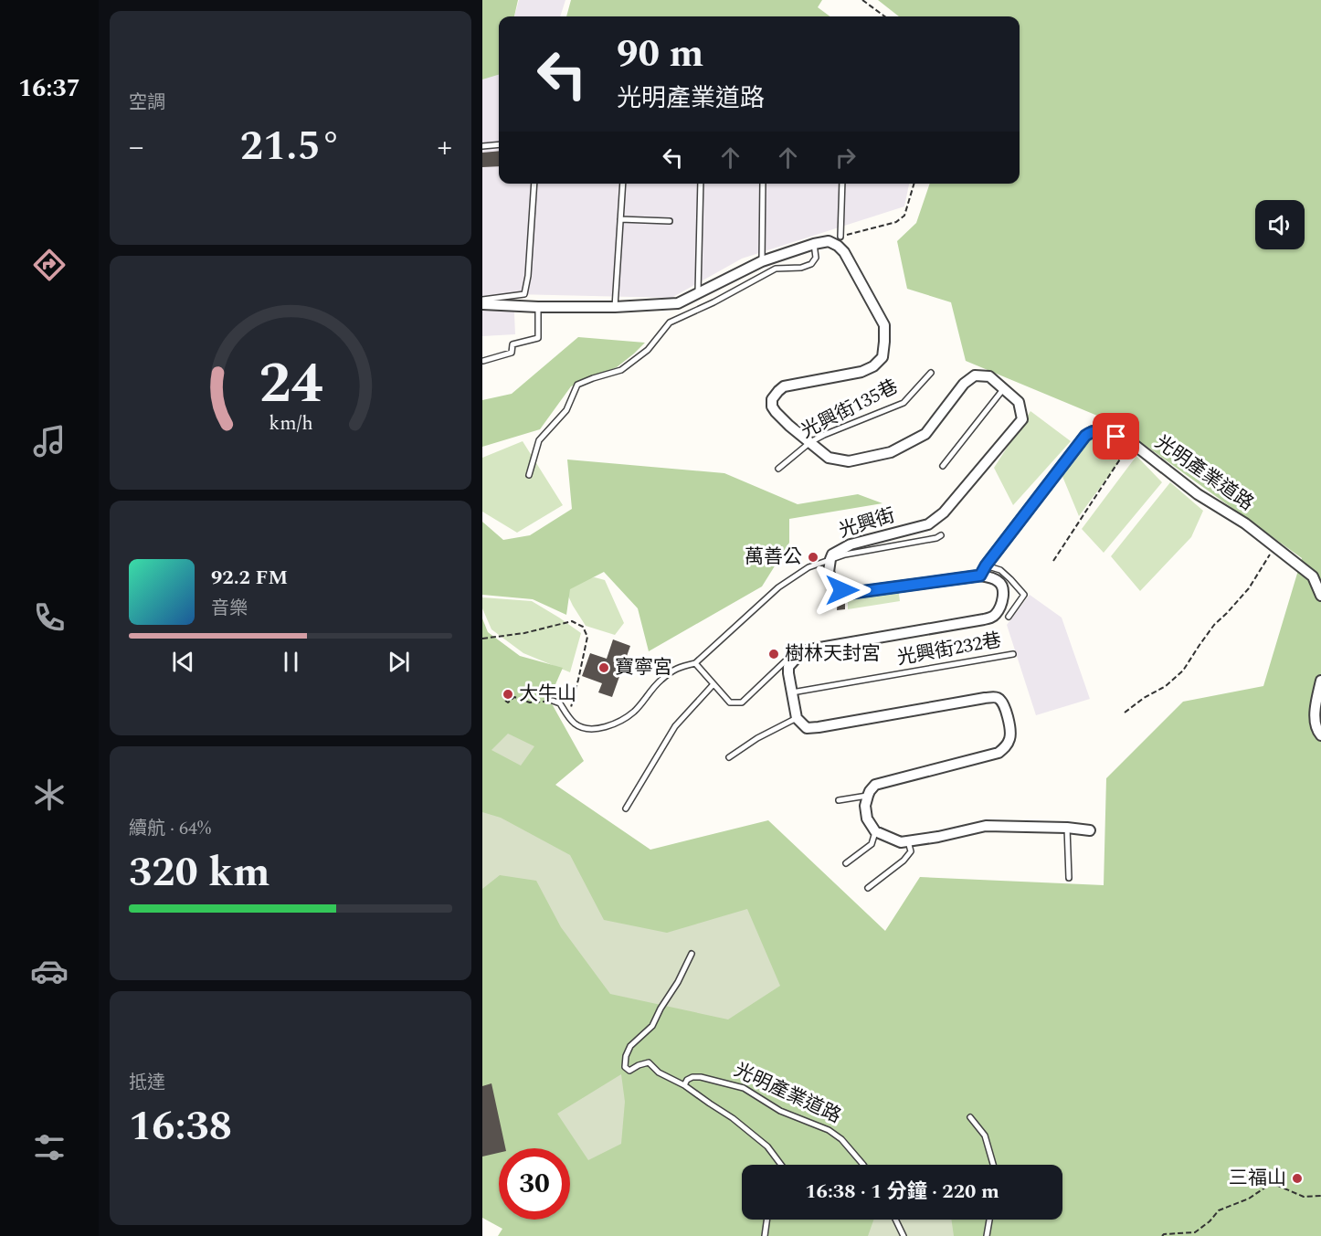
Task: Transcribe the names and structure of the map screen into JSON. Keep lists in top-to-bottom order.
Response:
{
  "streets": {
    "street": ["光明產業道路", "光興街"],
    "lane": ["光興街135巷", "光興街232巷"]
  },
  "crossings": [
    ["光興街135巷", "光興街"],
    ["光明產業道路", "光興街"]
  ],
  "places": [
    "萬善公",
    "樹林天封宮",
    "寶寧宮",
    "大牛山",
    "三福山"
  ],
  "page": {
    "tabs": "16:37",
    "tile": [
      "空調",
      ["續航 · 64%", "320 km"],
      ["抵達", "16:38"]
    ],
    "turn": ["90 m", "光明產業道路"],
    "heat": ["−", "21.5°", "+"],
    "song": ["92.2 FM", "音樂"],
    "limit": "30",
    "trip": "16:38 · 1 分鐘 · 220 m",
    "gauge": ["24", "km/h"]
  }
}
